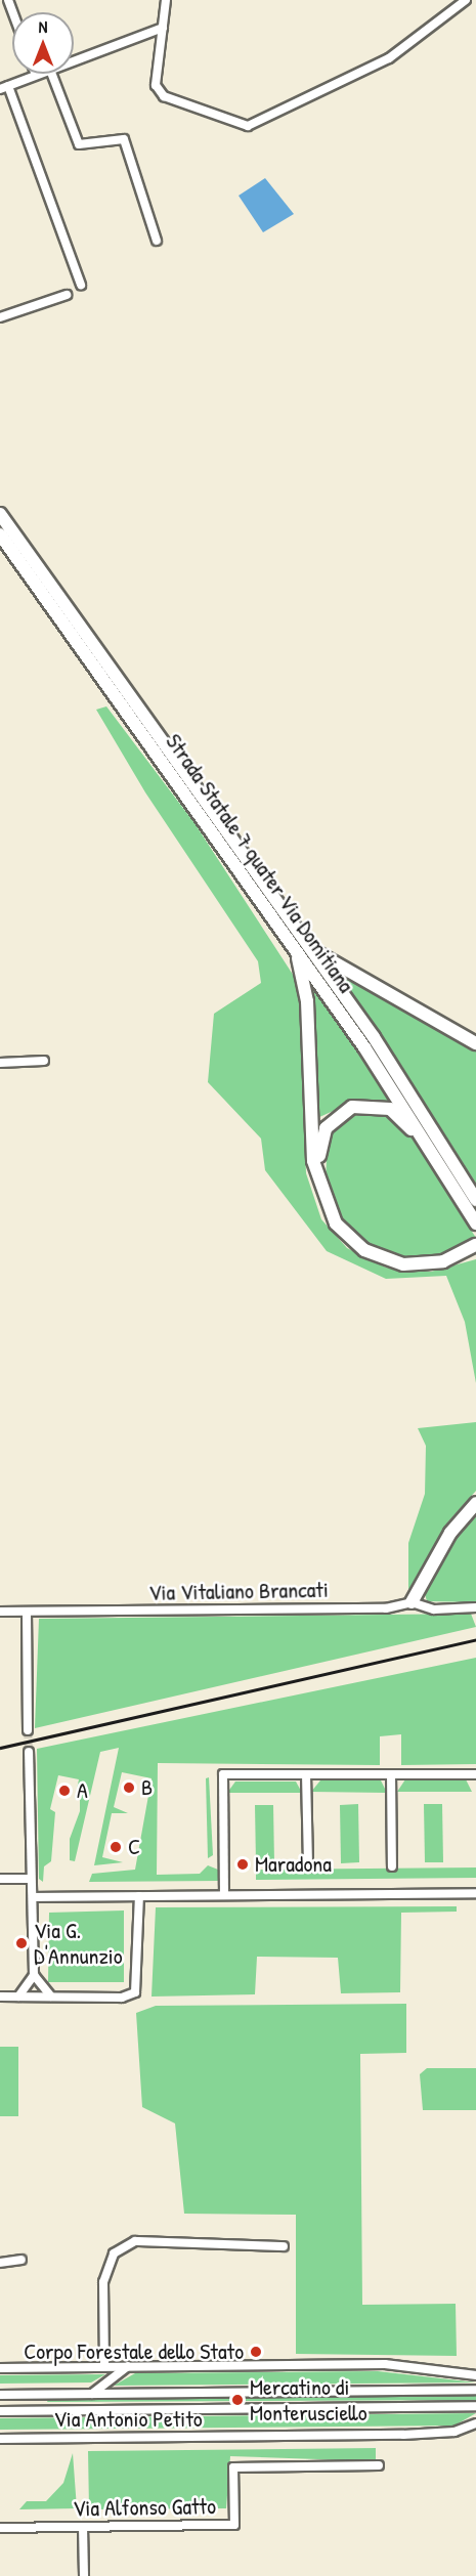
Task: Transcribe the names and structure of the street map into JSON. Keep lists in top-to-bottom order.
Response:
{
  "streets": {
    "highway": ["Strada Statale 7 quater Via Domitiana"],
    "street": ["Via Vitaliano Brancati", "Via Antonio Petito", "Via Alfonso Gatto"]
  },
  "places": [
    "B",
    "A",
    "C",
    "Maradona",
    "Via G. D'Annunzio",
    "Corpo Forestale dello Stato",
    "Mercatino di Monterusciello"
  ],
  "north": "top"
}
